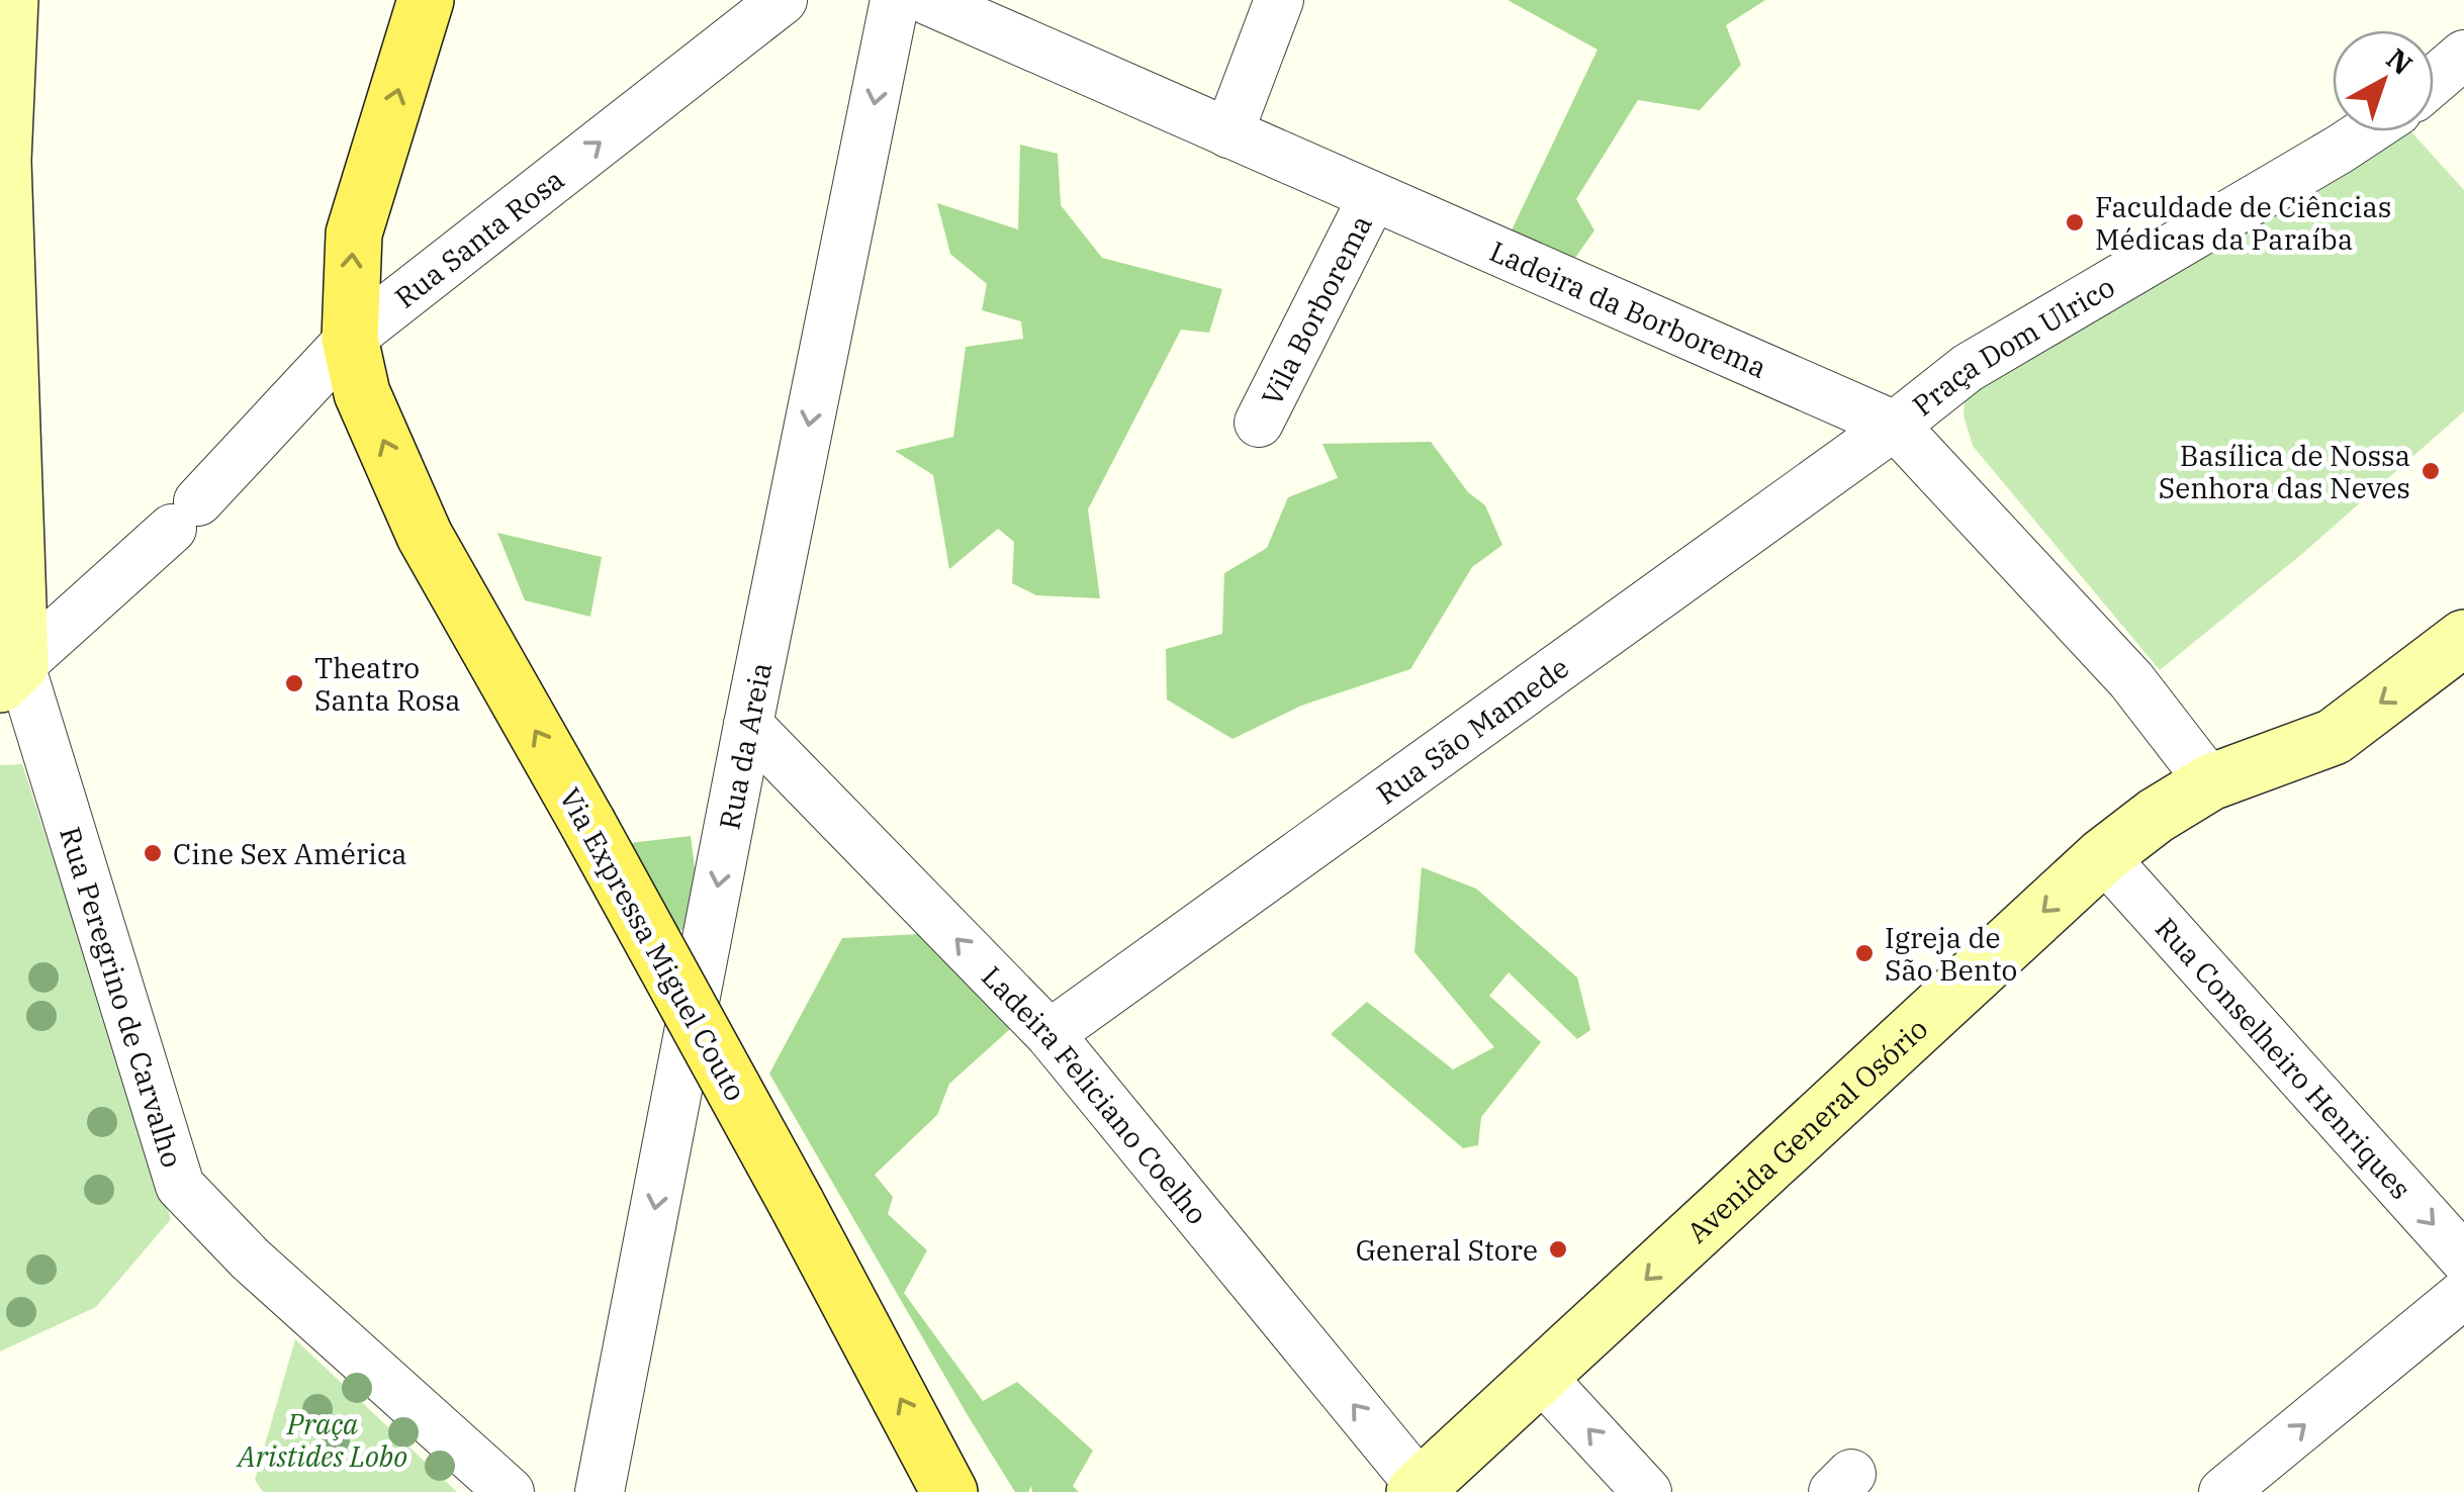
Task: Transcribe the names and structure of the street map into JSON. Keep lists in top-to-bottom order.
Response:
{
  "streets": {
    "main road": ["Via Expressa Miguel Couto", "Avenida General Osório"],
    "street": [
      "Rua Santa Rosa",
      "Vila Borborema",
      "Ladeira da Borborema",
      "Praça Dom Ulrico",
      "Rua São Mamede",
      "Rua da Areia",
      "Rua Peregrino de Carvalho",
      "Rua Conselheiro Henriques",
      "Ladeira Feliciano Coelho"
    ]
  },
  "crossings": [
    ["Rua Santa Rosa", "Via Expressa Miguel Couto"],
    ["Rua Santa Rosa", "Rua Peregrino de Carvalho"],
    ["Vila Borborema", "Ladeira da Borborema"],
    ["Ladeira da Borborema", "Praça Dom Ulrico"],
    ["Ladeira da Borborema", "Rua São Mamede"],
    ["Ladeira da Borborema", "Avenida General Osório"],
    ["Praça Dom Ulrico", "Rua São Mamede"],
    ["Rua São Mamede", "Ladeira Feliciano Coelho"],
    ["Rua da Areia", "Ladeira Feliciano Coelho"],
    ["Rua Conselheiro Henriques", "Avenida General Osório"],
    ["Ladeira Feliciano Coelho", "Avenida General Osório"]
  ],
  "one_way": [
    "Rua Santa Rosa",
    "Rua da Areia",
    "Rua Conselheiro Henriques",
    "Ladeira Feliciano Coelho",
    "Avenida General Osório"
  ],
  "parks": ["Praça Aristides Lobo"],
  "places": [
    "Faculdade de Ciências Médicas da Paraíba",
    "Basílica de Nossa Senhora das Neves",
    "Theatro Santa Rosa",
    "Cine Sex América",
    "Igreja de São Bento",
    "General Store"
  ],
  "north": "top right"
}
